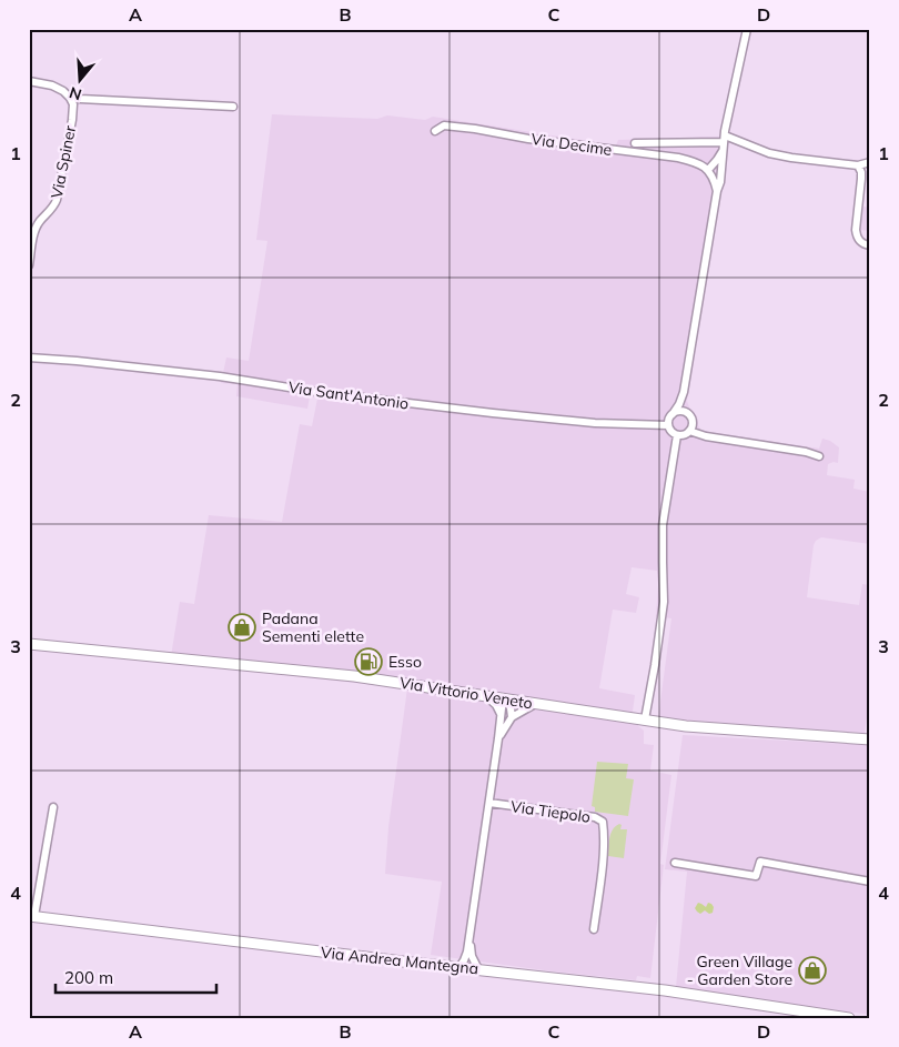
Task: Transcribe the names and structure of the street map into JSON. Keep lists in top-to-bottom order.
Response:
{
  "streets": {
    "main road": ["Via Vittorio Veneto", "Via Andrea Mantegna"],
    "street": [
      "Via Decime",
      "Via Spiner",
      "Via Sant'Antonio",
      "Via Tiepolo"
    ]
  },
  "crossings": [
    ["Via Vittorio Veneto", "Via Tiepolo"],
    ["Via Tiepolo", "Via Andrea Mantegna"]
  ],
  "places": {
    "shop": ["Padana Sementi elette", "Green Village - Garden Store"],
    "fuel station": ["Esso"]
  },
  "scale_bar": "200 m",
  "north": "bottom",
  "grid": {
    "columns": [
      "A",
      "B",
      "C",
      "D"
    ],
    "rows": [
      "1",
      "2",
      "3",
      "4"
    ]
  }
}
